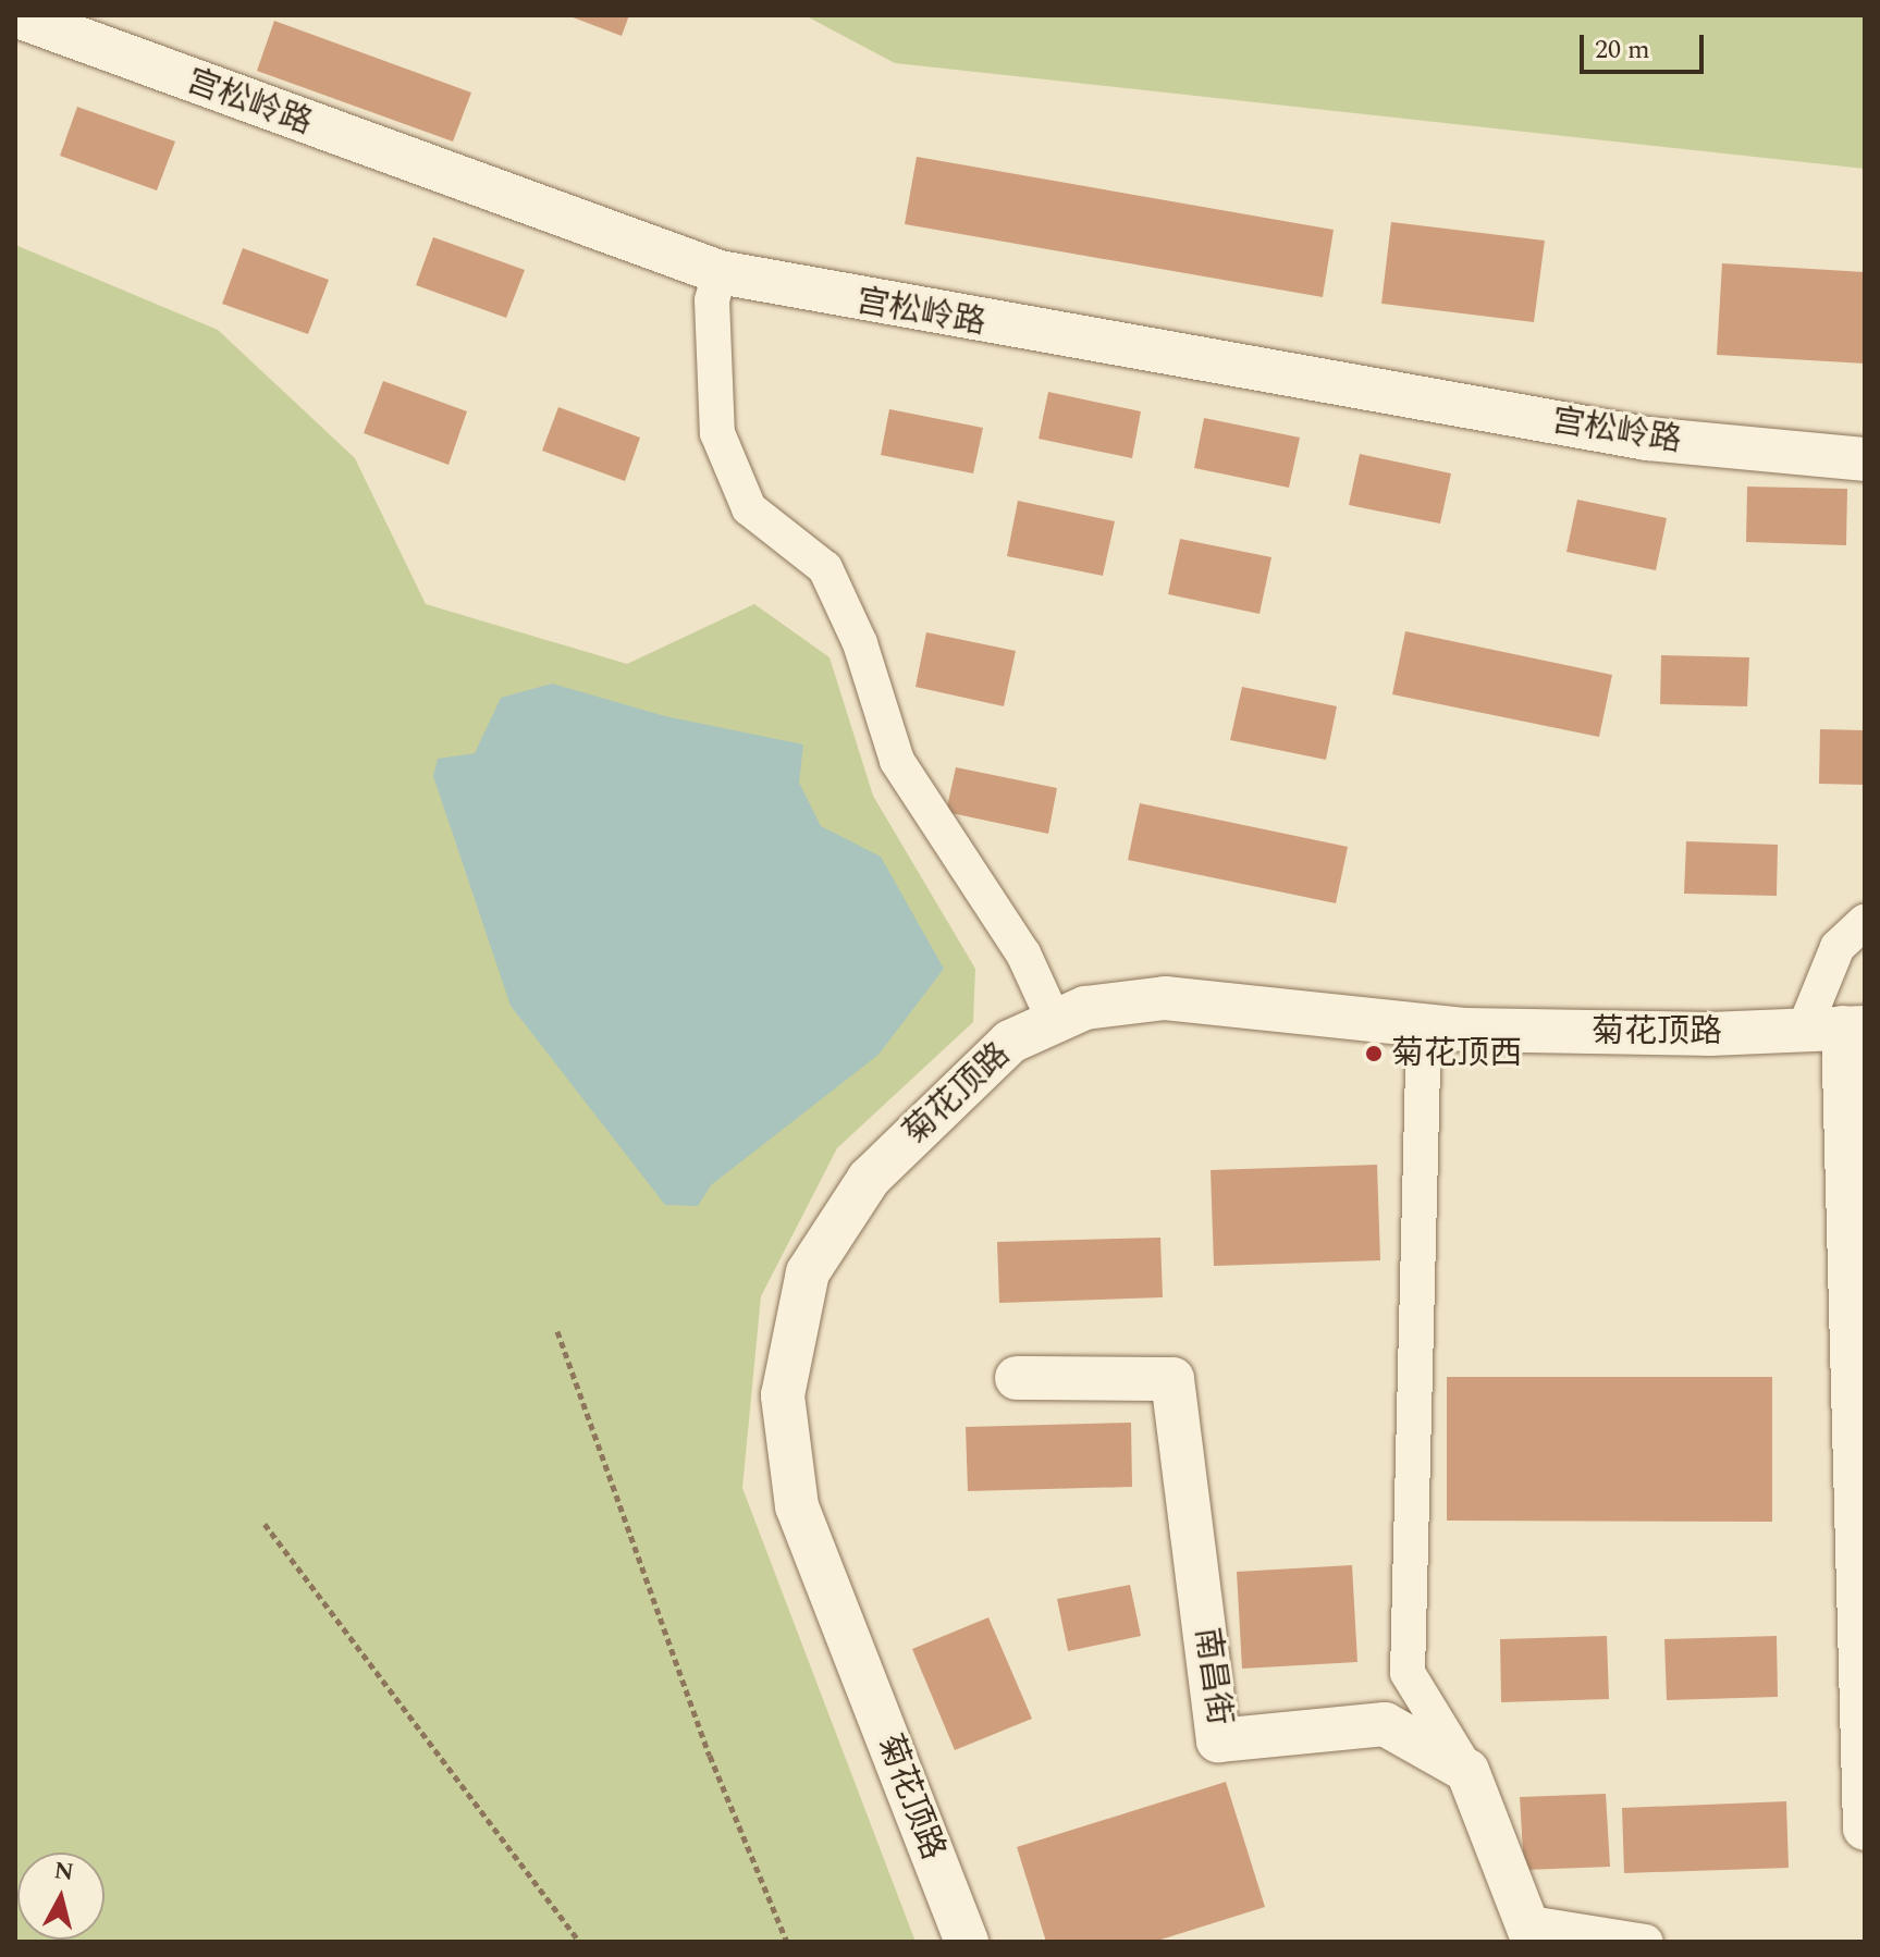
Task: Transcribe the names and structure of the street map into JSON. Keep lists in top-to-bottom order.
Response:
{
  "streets": {
    "street": ["宫松岭路", "菊花顶路", "南昌街"]
  },
  "places": ["菊花顶西"],
  "scale_bar": "20 m",
  "north": "top"
}
